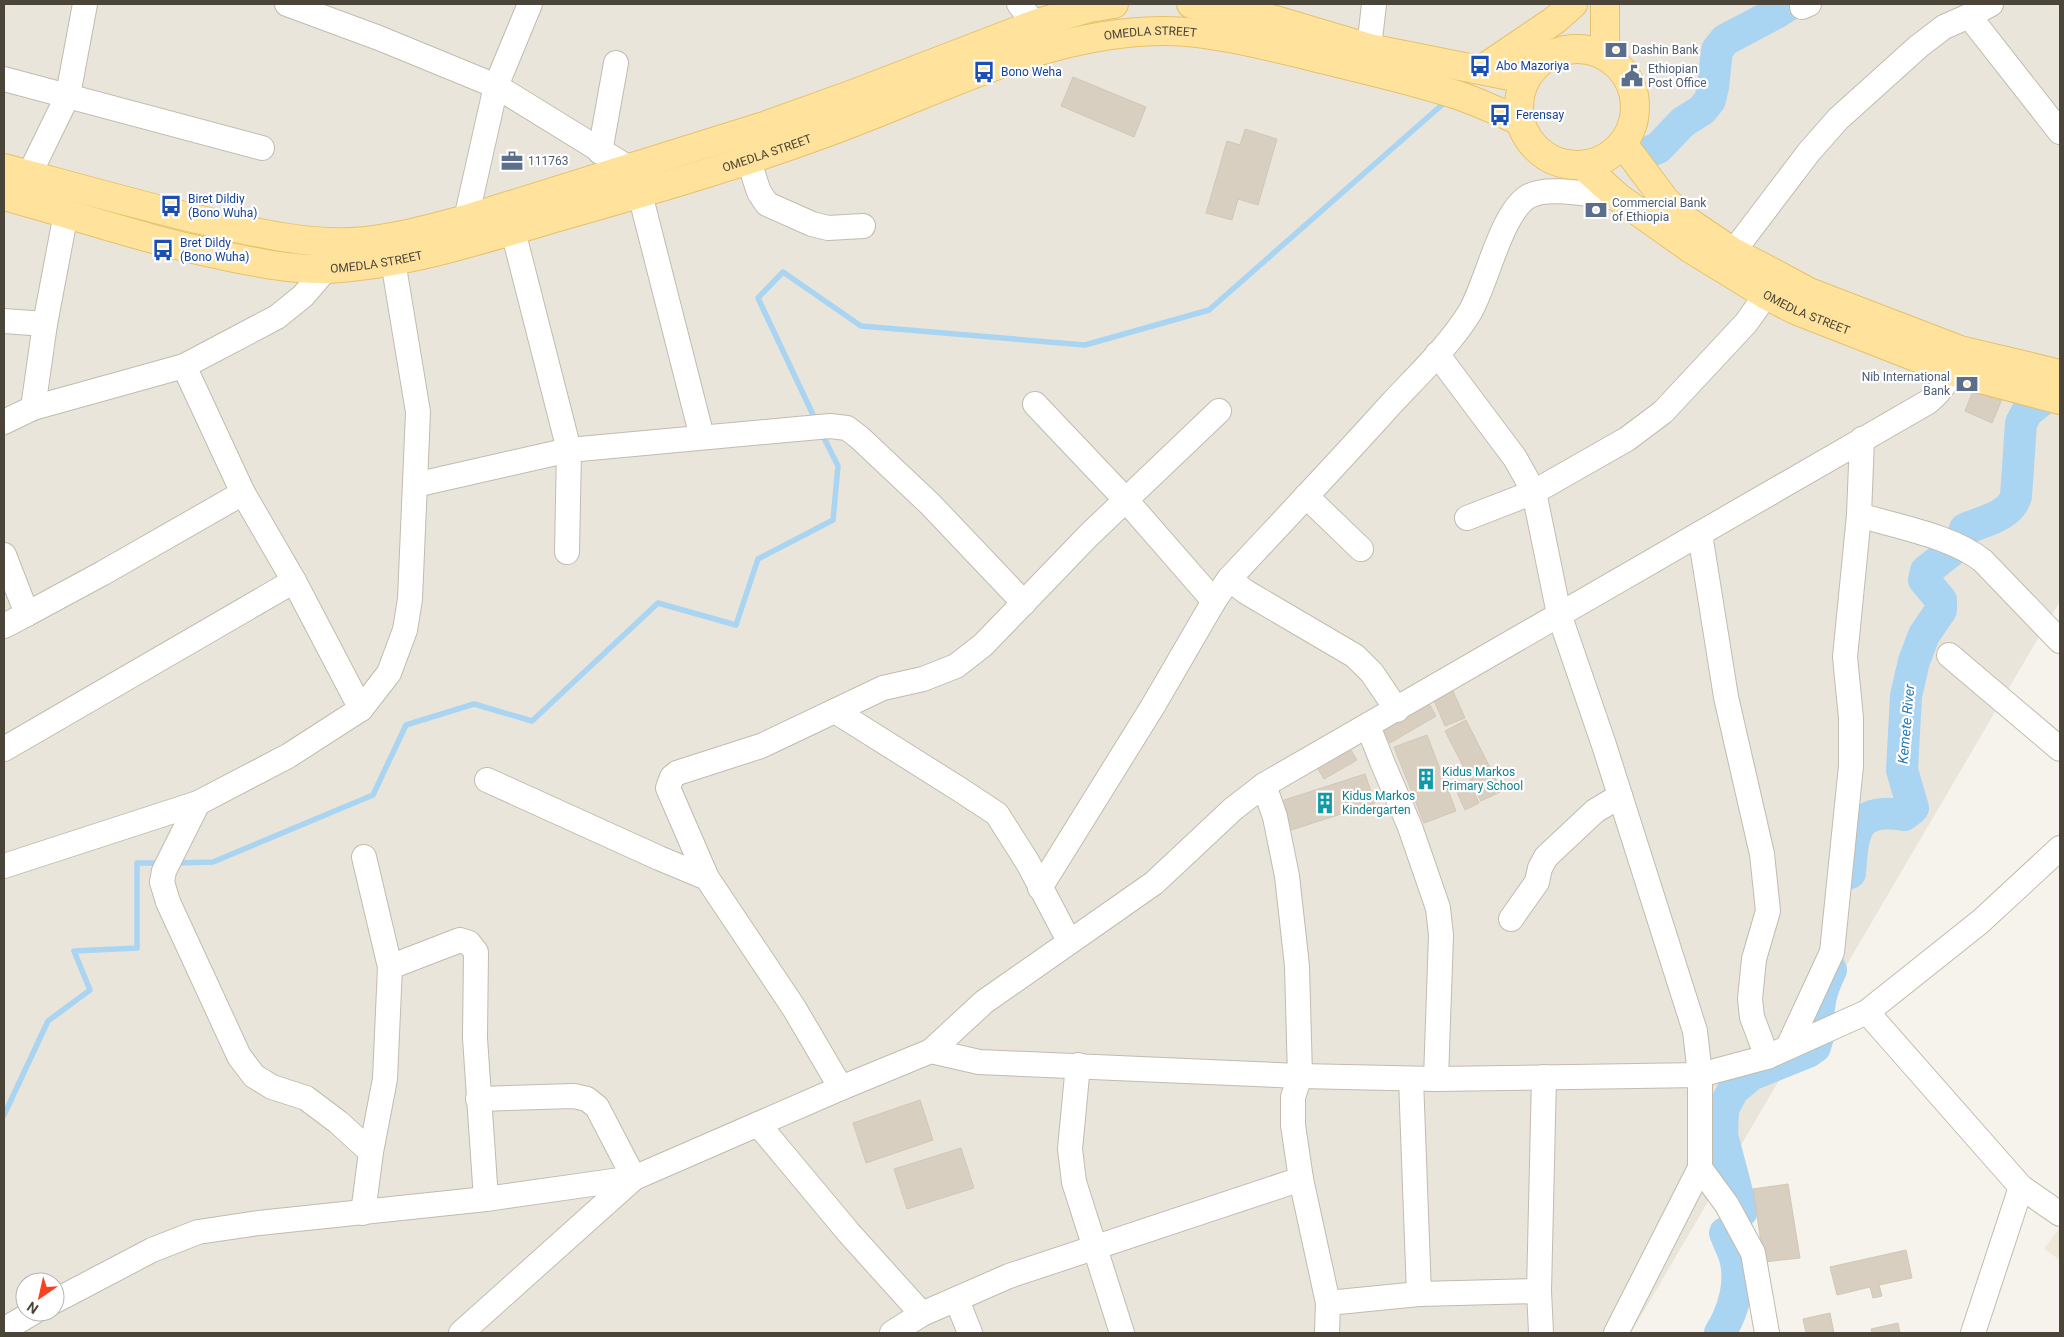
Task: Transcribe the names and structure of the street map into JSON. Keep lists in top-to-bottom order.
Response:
{
  "streets": {
    "main road": ["OMEDLA STREET"]
  },
  "water": ["Kemete River"],
  "places": {
    "bank": ["Dashin Bank", "Commercial Bank of Ethiopia", "Nib International Bank"],
    "bus stop": [
      "Abo Mazoriya",
      "Bono Weha",
      "Ferensay",
      "Biret Dildiy (Bono Wuha)",
      "Bret Dildy (Bono Wuha)"
    ],
    "public building": ["Ethiopian Post Office"],
    "office": ["111763"],
    "building": ["Kidus Markos Primary School", "Kidus Markos Kindergarten"]
  },
  "north": "bottom left"
}
